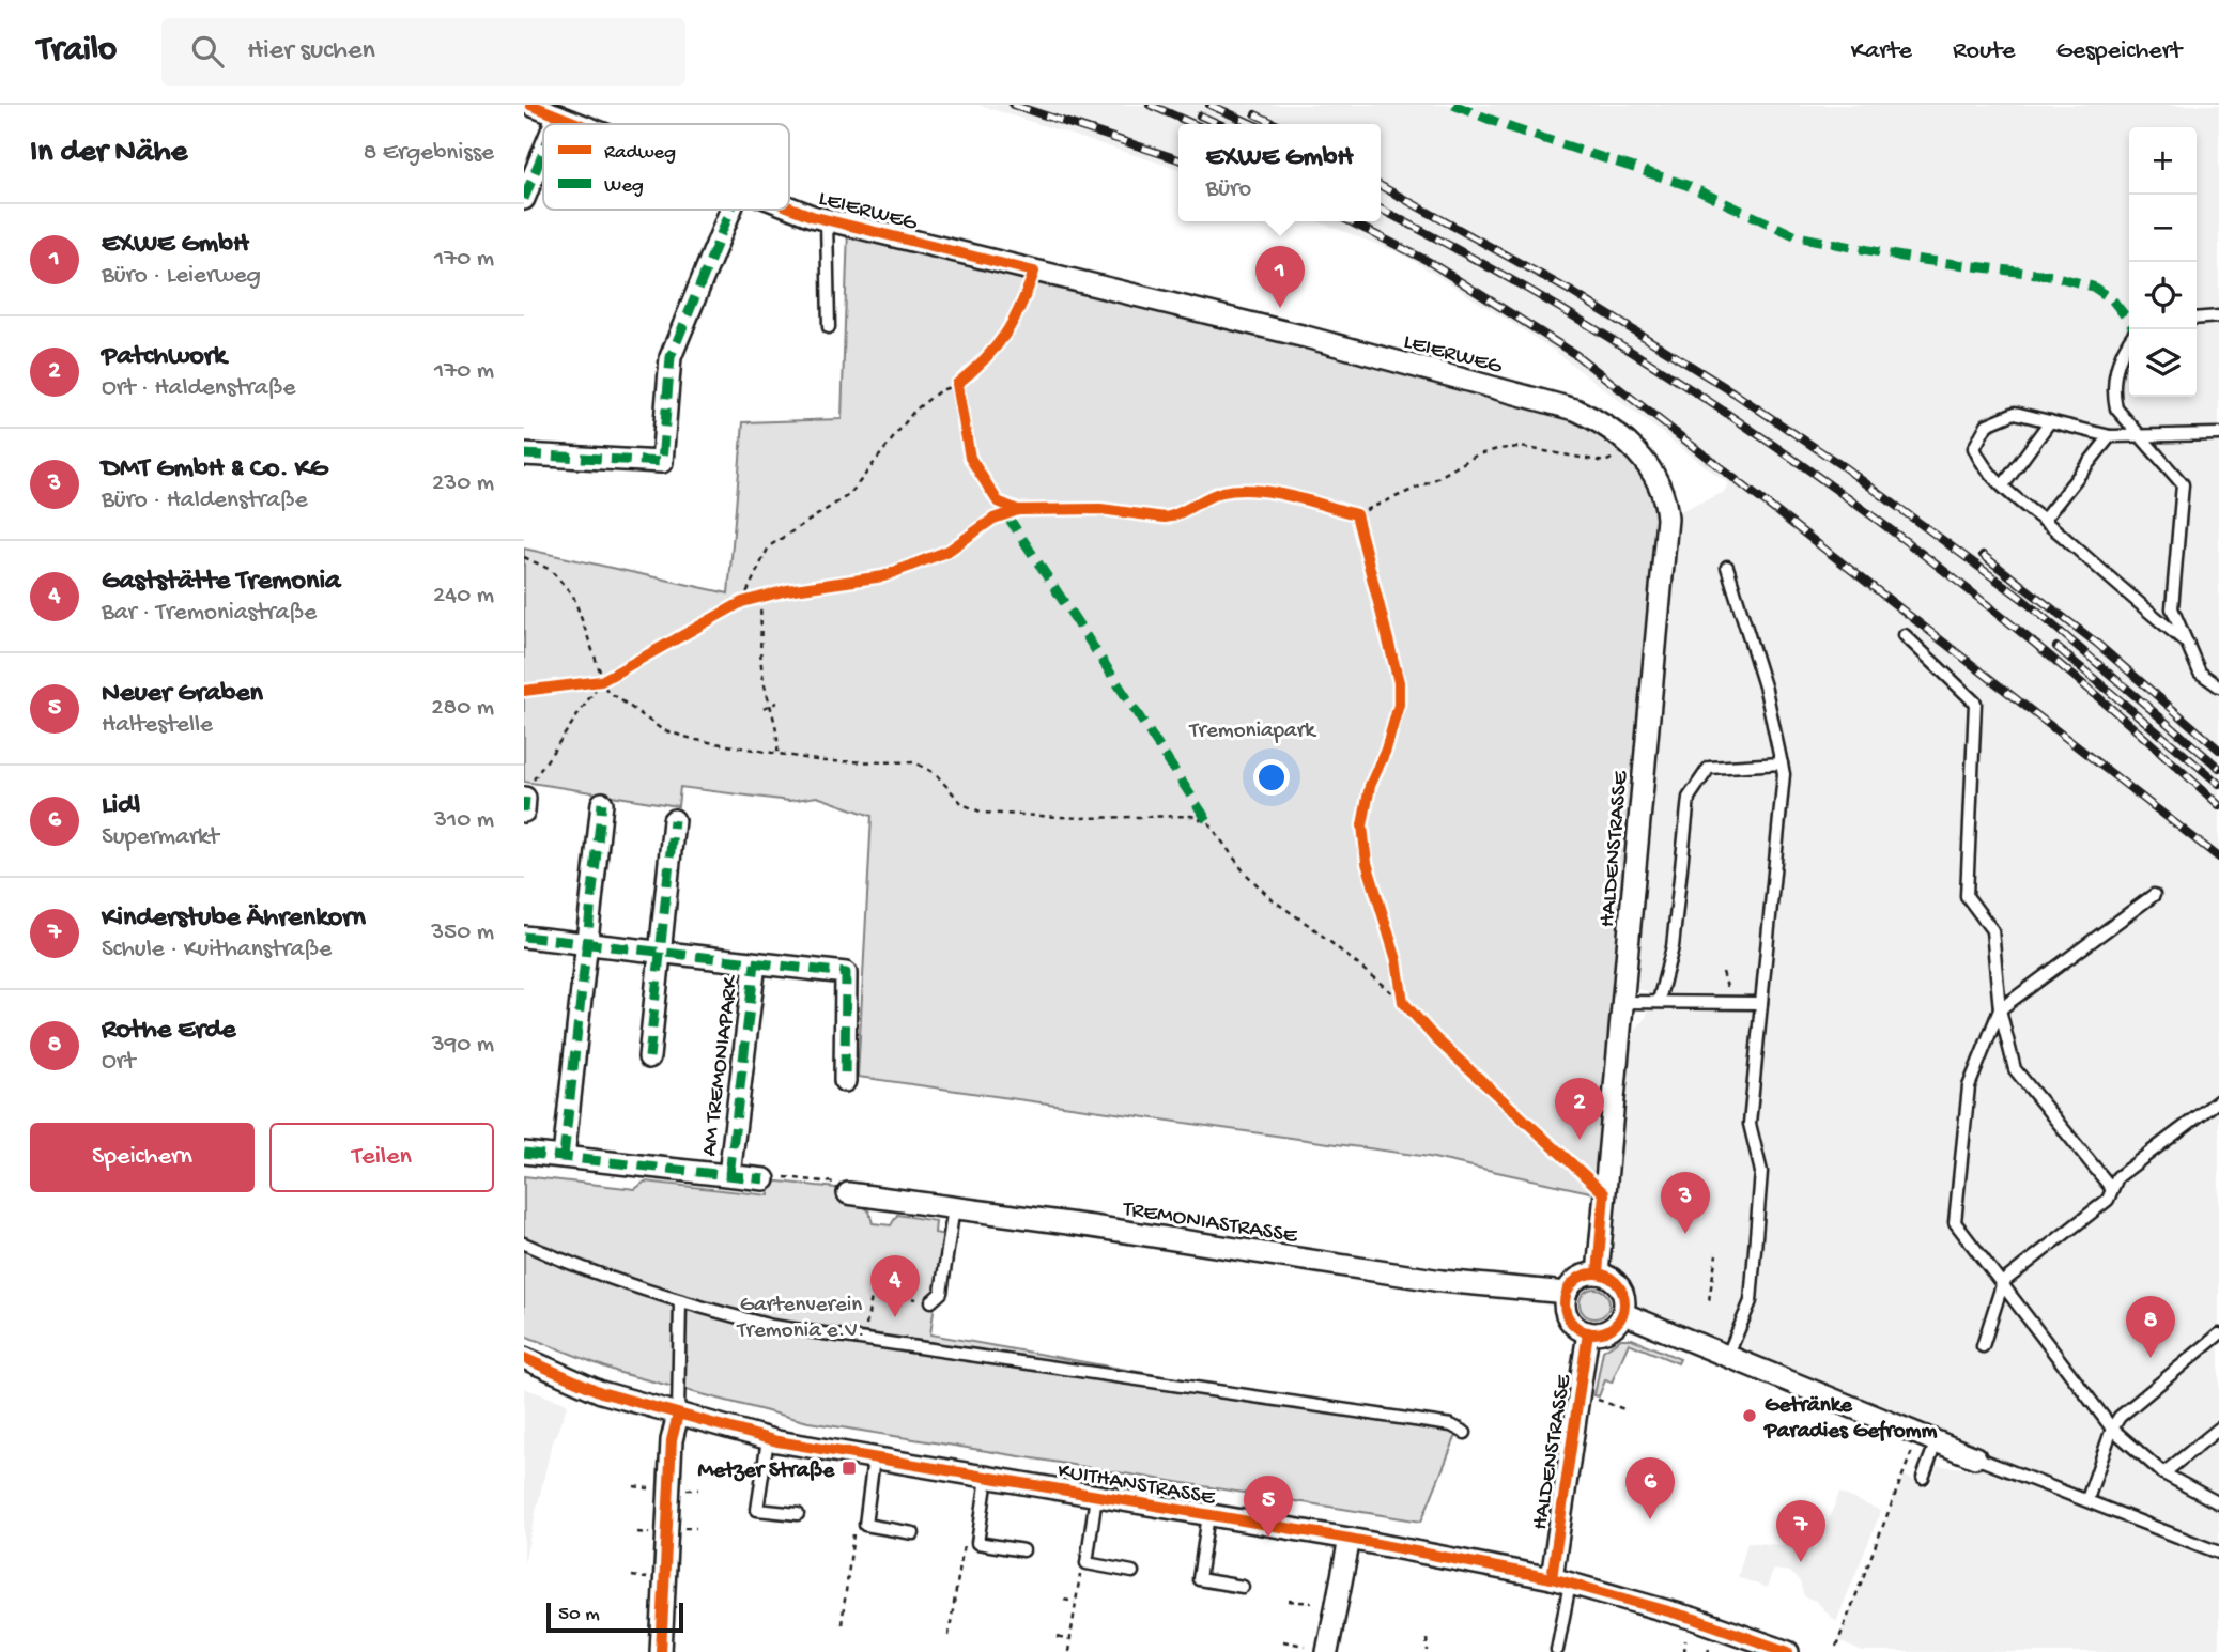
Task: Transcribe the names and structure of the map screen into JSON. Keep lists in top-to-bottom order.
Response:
{
  "streets": {
    "street": [
      "LEIERWEG",
      "HALDENSTRASSE",
      "AM TREMONIAPARK",
      "TREMONIASTRASSE",
      "KUITHANSTRASSE"
    ]
  },
  "crossings": [
    ["LEIERWEG", "HALDENSTRASSE"],
    ["HALDENSTRASSE", "TREMONIASTRASSE"],
    ["HALDENSTRASSE", "KUITHANSTRASSE"]
  ],
  "parks": ["Tremoniapark", "Gartenverein Tremonia e.V."],
  "places": {
    "other": ["Getränke Paradies Gefromm"],
    "transit": ["Metzer Straße"]
  },
  "legend": ["Radweg", "Weg"],
  "scale_bar": "50 m",
  "page": {
    "header": "Trailo",
    "search": "Hier suchen",
    "nav": ["Karte", "Route", "Gespeichert"],
    "heading": ["In der Nähe", "8 Ergebnisse"],
    "popup": ["EXWE GmbH", "Büro"],
    "map_buttons": ["+", "−"],
    "list": [
      {
        "mark": "1",
        "name": "EXWE GmbH",
        "note": "Büro · Leierweg",
        "value": "170 m"
      },
      {
        "mark": "2",
        "name": "Patchwork",
        "note": "Ort · Haldenstraße",
        "value": "170 m"
      },
      {
        "mark": "3",
        "name": "DMT GmbH & Co. KG",
        "note": "Büro · Haldenstraße",
        "value": "230 m"
      },
      {
        "mark": "4",
        "name": "Gaststätte Tremonia",
        "note": "Bar · Tremoniastraße",
        "value": "240 m"
      },
      {
        "mark": "5",
        "name": "Neuer Graben",
        "note": "Haltestelle",
        "value": "280 m"
      },
      {
        "mark": "6",
        "name": "Lidl",
        "note": "Supermarkt",
        "value": "310 m"
      },
      {
        "mark": "7",
        "name": "Kinderstube Ährenkorn",
        "note": "Schule · Kuithanstraße",
        "value": "350 m"
      },
      {
        "mark": "8",
        "name": "Rothe Erde",
        "note": "Ort",
        "value": "390 m"
      }
    ],
    "pins": [
      "1",
      "2",
      "3",
      "4",
      "8",
      "6",
      "5",
      "7"
    ],
    "buttons": ["Speichern", "Teilen"],
    "scale": "50 m"
  }
}
